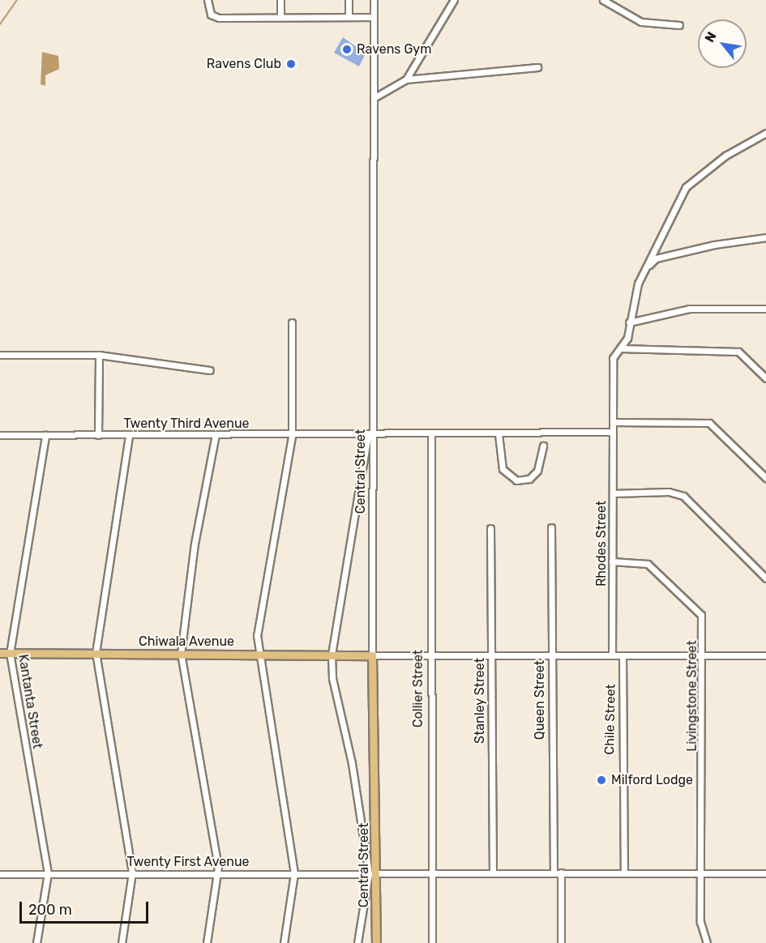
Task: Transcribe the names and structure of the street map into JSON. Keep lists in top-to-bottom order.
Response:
{
  "streets": {
    "main road": ["Central Street", "Chiwala Avenue"],
    "street": [
      "Twenty Third Avenue",
      "Rhodes Street",
      "Collier Street",
      "Livingstone Street",
      "Queen Street",
      "Stanley Street",
      "Kantanta Street",
      "Chile Street",
      "Twenty First Avenue"
    ]
  },
  "crossings": [
    ["Twenty Third Avenue", "Central Street"],
    ["Twenty Third Avenue", "Rhodes Street"],
    ["Twenty Third Avenue", "Collier Street"],
    ["Twenty Third Avenue", "Kantanta Street"],
    ["Central Street", "Chiwala Avenue"],
    ["Central Street", "Twenty First Avenue"],
    ["Rhodes Street", "Livingstone Street"],
    ["Chiwala Avenue", "Kantanta Street"],
    ["Collier Street", "Twenty First Avenue"],
    ["Livingstone Street", "Twenty First Avenue"],
    ["Queen Street", "Twenty First Avenue"],
    ["Stanley Street", "Twenty First Avenue"],
    ["Kantanta Street", "Twenty First Avenue"],
    ["Chile Street", "Twenty First Avenue"]
  ],
  "places": ["Ravens Gym", "Ravens Club", "Milford Lodge"],
  "scale_bar": "200 m",
  "north": "top left"
}
